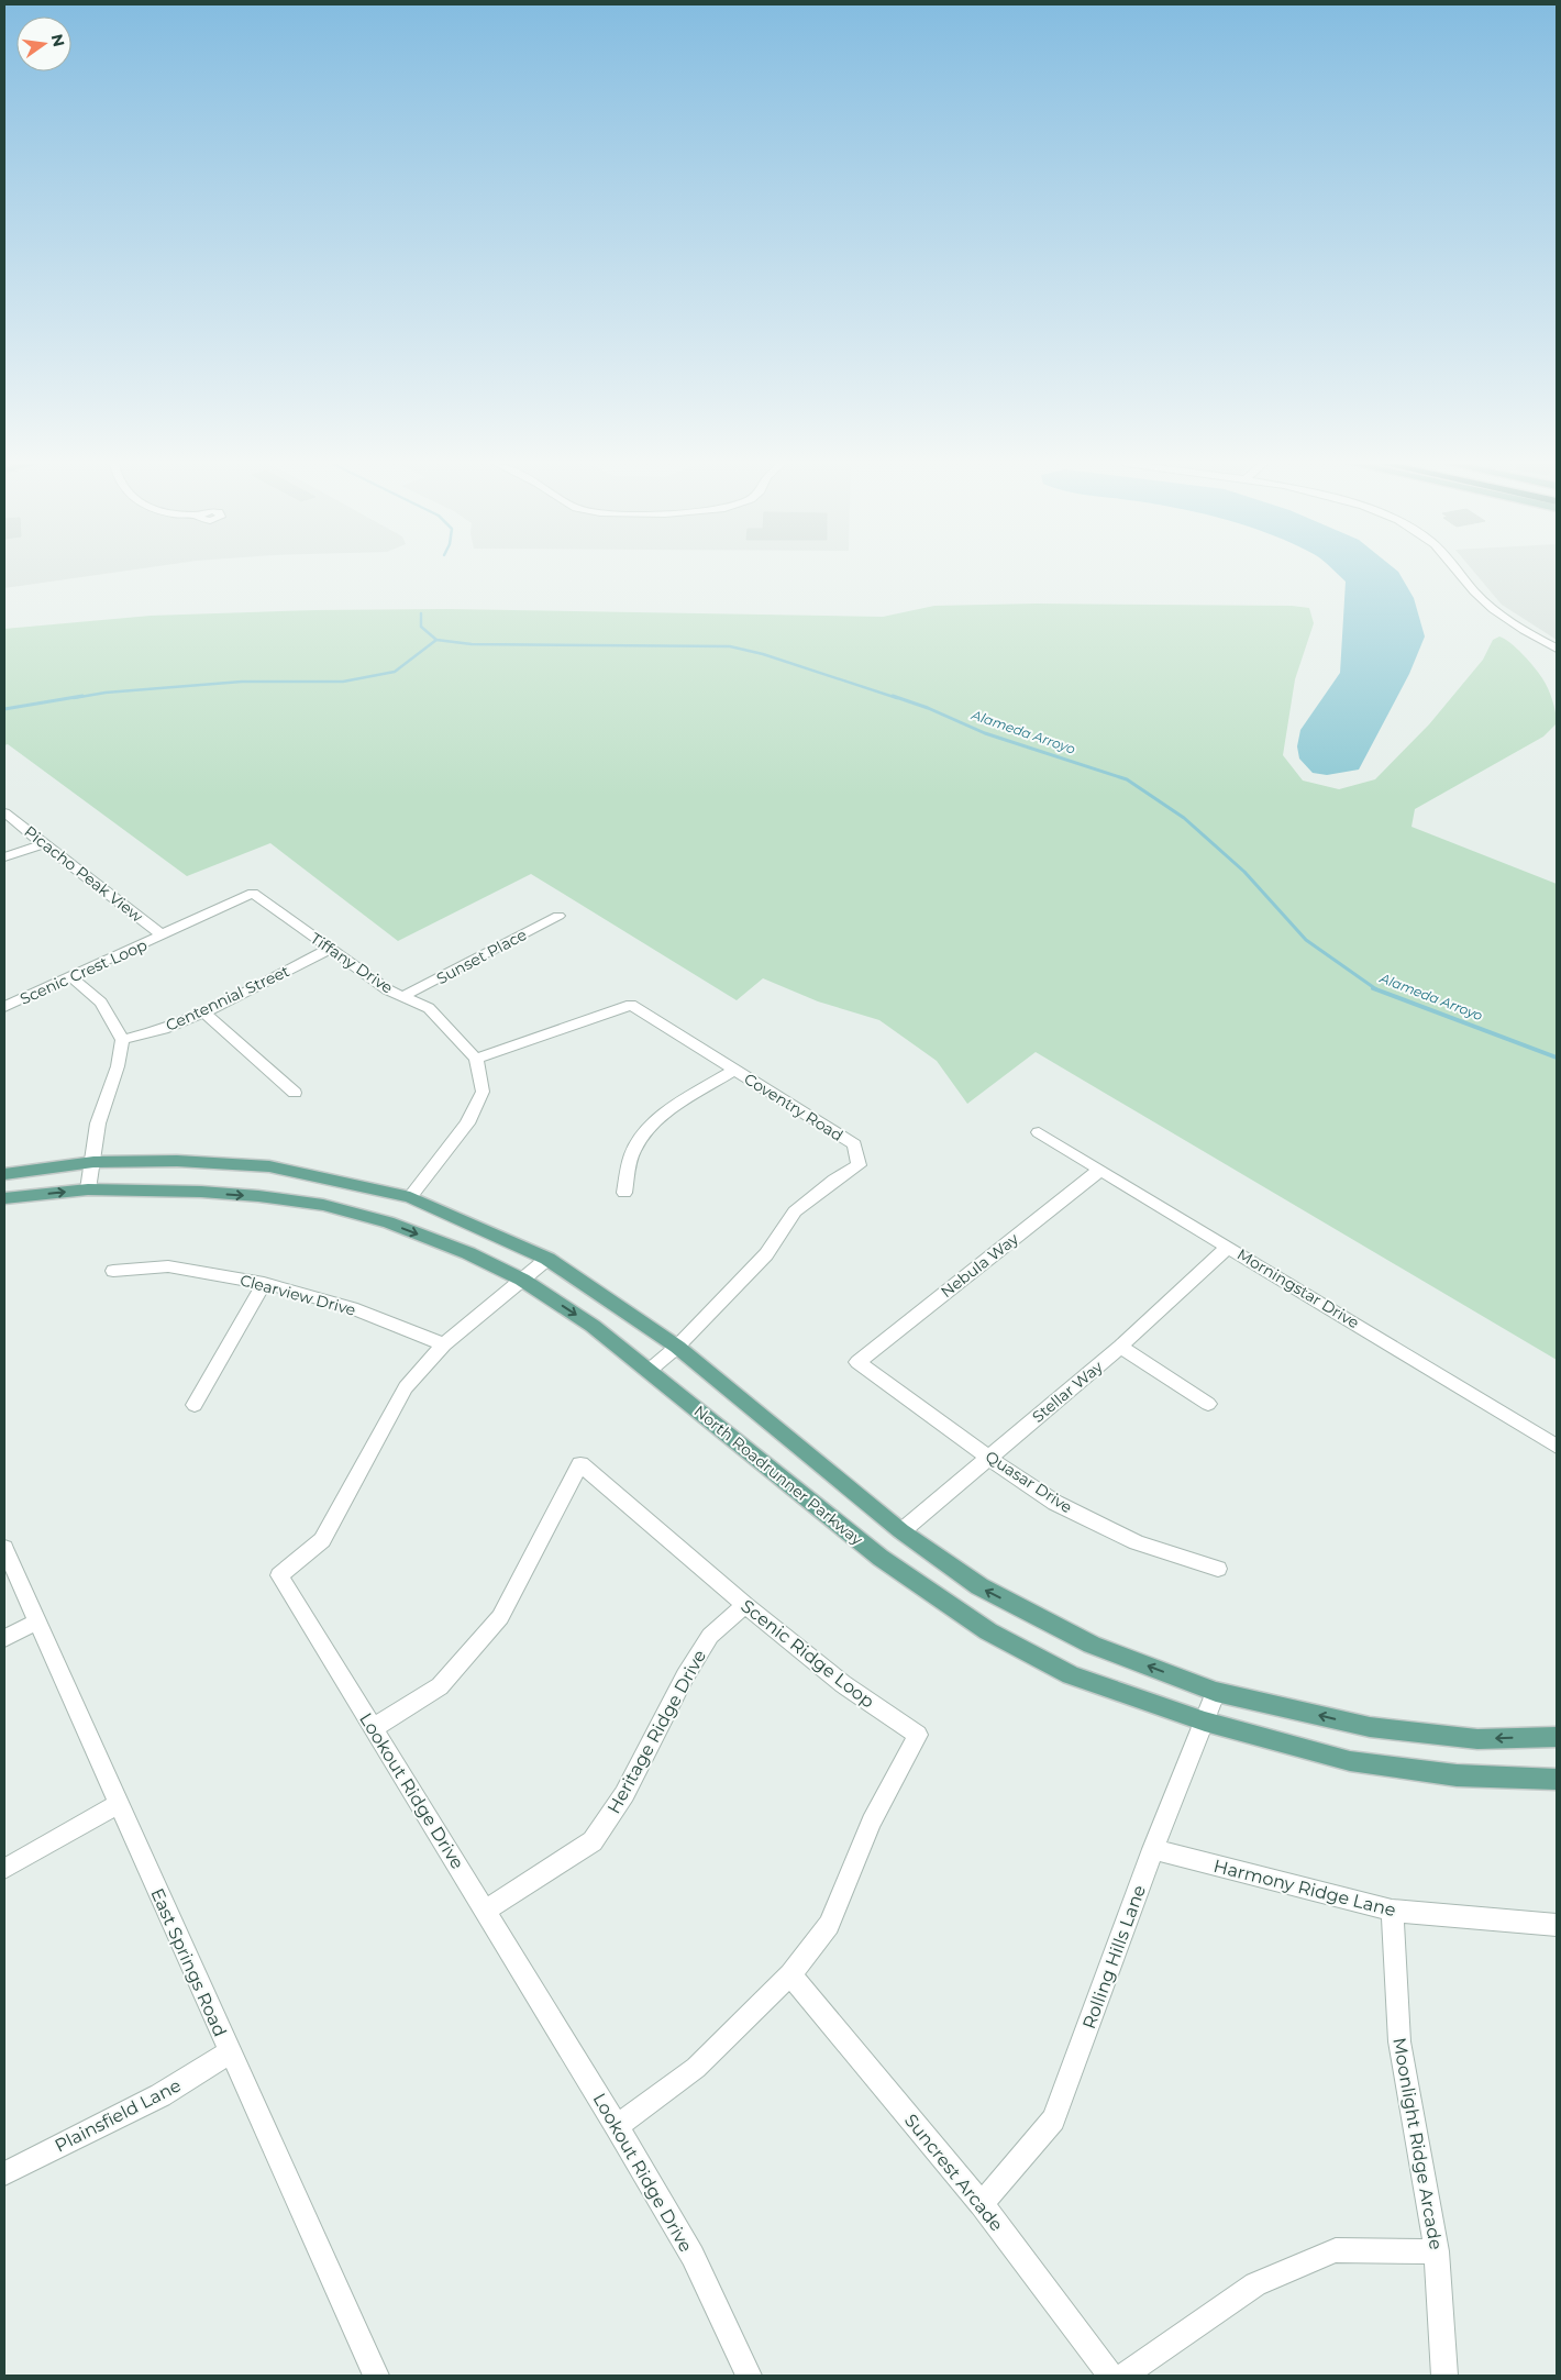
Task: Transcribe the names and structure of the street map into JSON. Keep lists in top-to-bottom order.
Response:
{
  "streets": {
    "main road": ["North Roadrunner Parkway"],
    "street": [
      "Picacho Peak View",
      "Sunset Place",
      "Tiffany Drive",
      "Scenic Crest Loop",
      "Centennial Street",
      "Coventry Road",
      "Nebula Way",
      "Morningstar Drive",
      "Clearview Drive",
      "Stellar Way",
      "Quasar Drive",
      "Scenic Ridge Loop",
      "Heritage Ridge Drive",
      "Lookout Ridge Drive",
      "Harmony Ridge Lane",
      "Rolling Hills Lane",
      "East Springs Road",
      "Plainsfield Lane",
      "Moonlight Ridge Arcade",
      "Suncrest Arcade"
    ]
  },
  "crossings": [
    ["Picacho Peak View", "Tiffany Drive"],
    ["Picacho Peak View", "Scenic Crest Loop"],
    ["Sunset Place", "Tiffany Drive"],
    ["Tiffany Drive", "Scenic Crest Loop"],
    ["Tiffany Drive", "Centennial Street"],
    ["Tiffany Drive", "Coventry Road"],
    ["Coventry Road", "North Roadrunner Parkway"],
    ["Nebula Way", "Morningstar Drive"],
    ["Nebula Way", "Quasar Drive"],
    ["Morningstar Drive", "Stellar Way"],
    ["Clearview Drive", "Lookout Ridge Drive"],
    ["Stellar Way", "Quasar Drive"],
    ["North Roadrunner Parkway", "Lookout Ridge Drive"],
    ["North Roadrunner Parkway", "Rolling Hills Lane"],
    ["Scenic Ridge Loop", "Heritage Ridge Drive"],
    ["Scenic Ridge Loop", "Lookout Ridge Drive"],
    ["Scenic Ridge Loop", "Suncrest Arcade"],
    ["Heritage Ridge Drive", "Lookout Ridge Drive"],
    ["Harmony Ridge Lane", "Rolling Hills Lane"],
    ["Harmony Ridge Lane", "Moonlight Ridge Arcade"],
    ["Rolling Hills Lane", "Suncrest Arcade"],
    ["East Springs Road", "Plainsfield Lane"]
  ],
  "water": ["Alameda Arroyo"],
  "north": "right"
}
